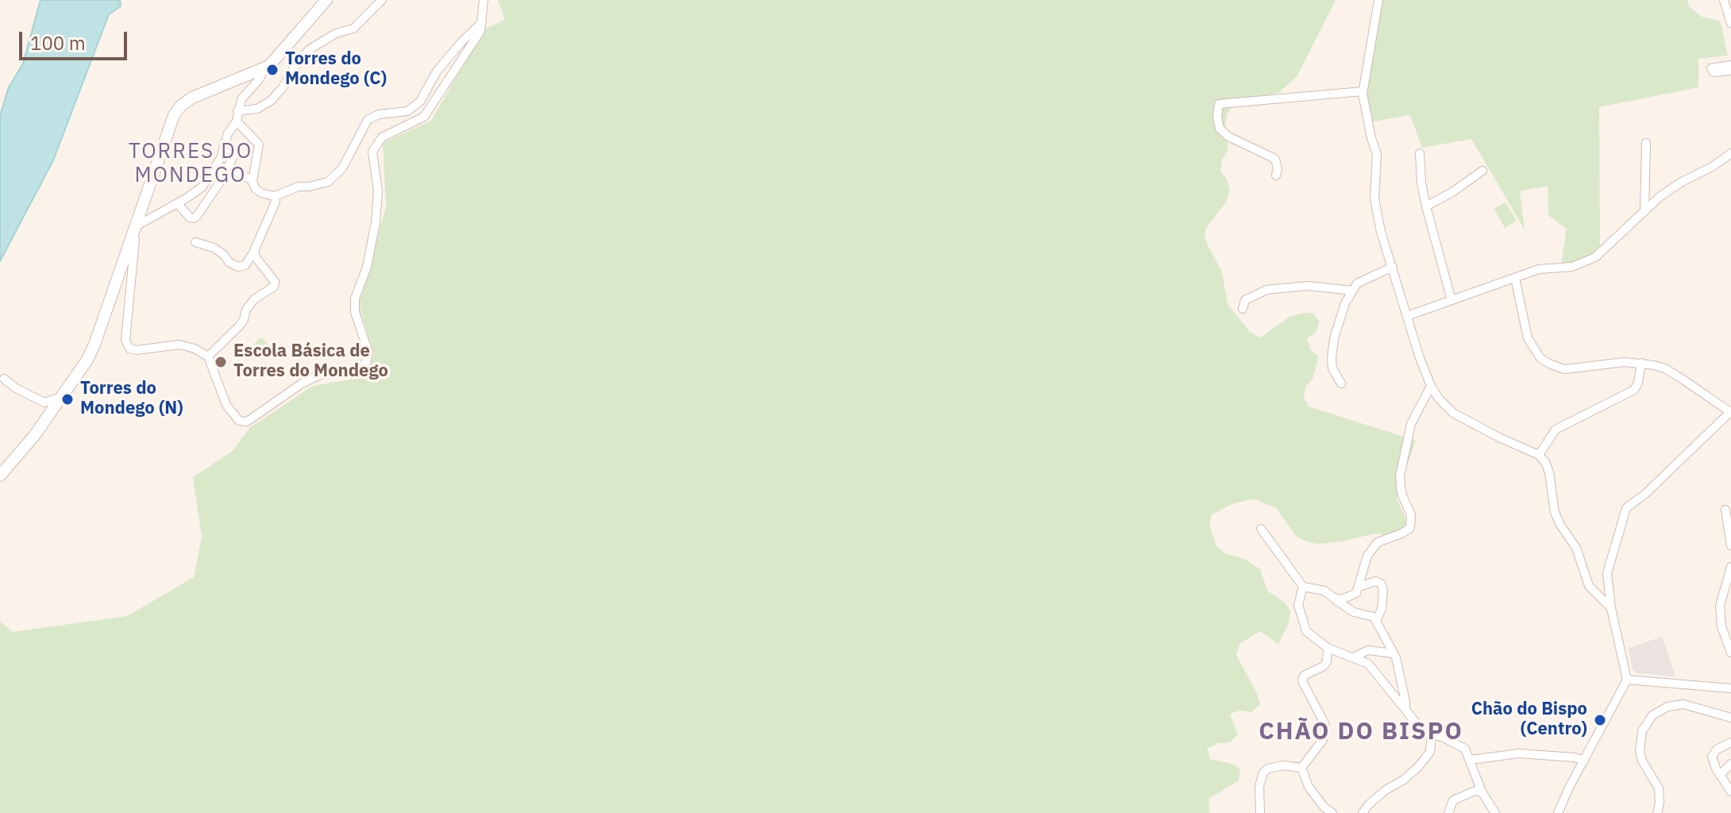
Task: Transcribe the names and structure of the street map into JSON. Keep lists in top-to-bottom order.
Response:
{
  "districts": ["TORRES DO MONDEGO", "CHÃO DO BISPO"],
  "places": [
    "Torres do Mondego (C)",
    "Escola Básica de Torres do Mondego",
    "Torres do Mondego (N)",
    "Chão do Bispo (Centro)"
  ],
  "scale_bar": "100 m"
}
